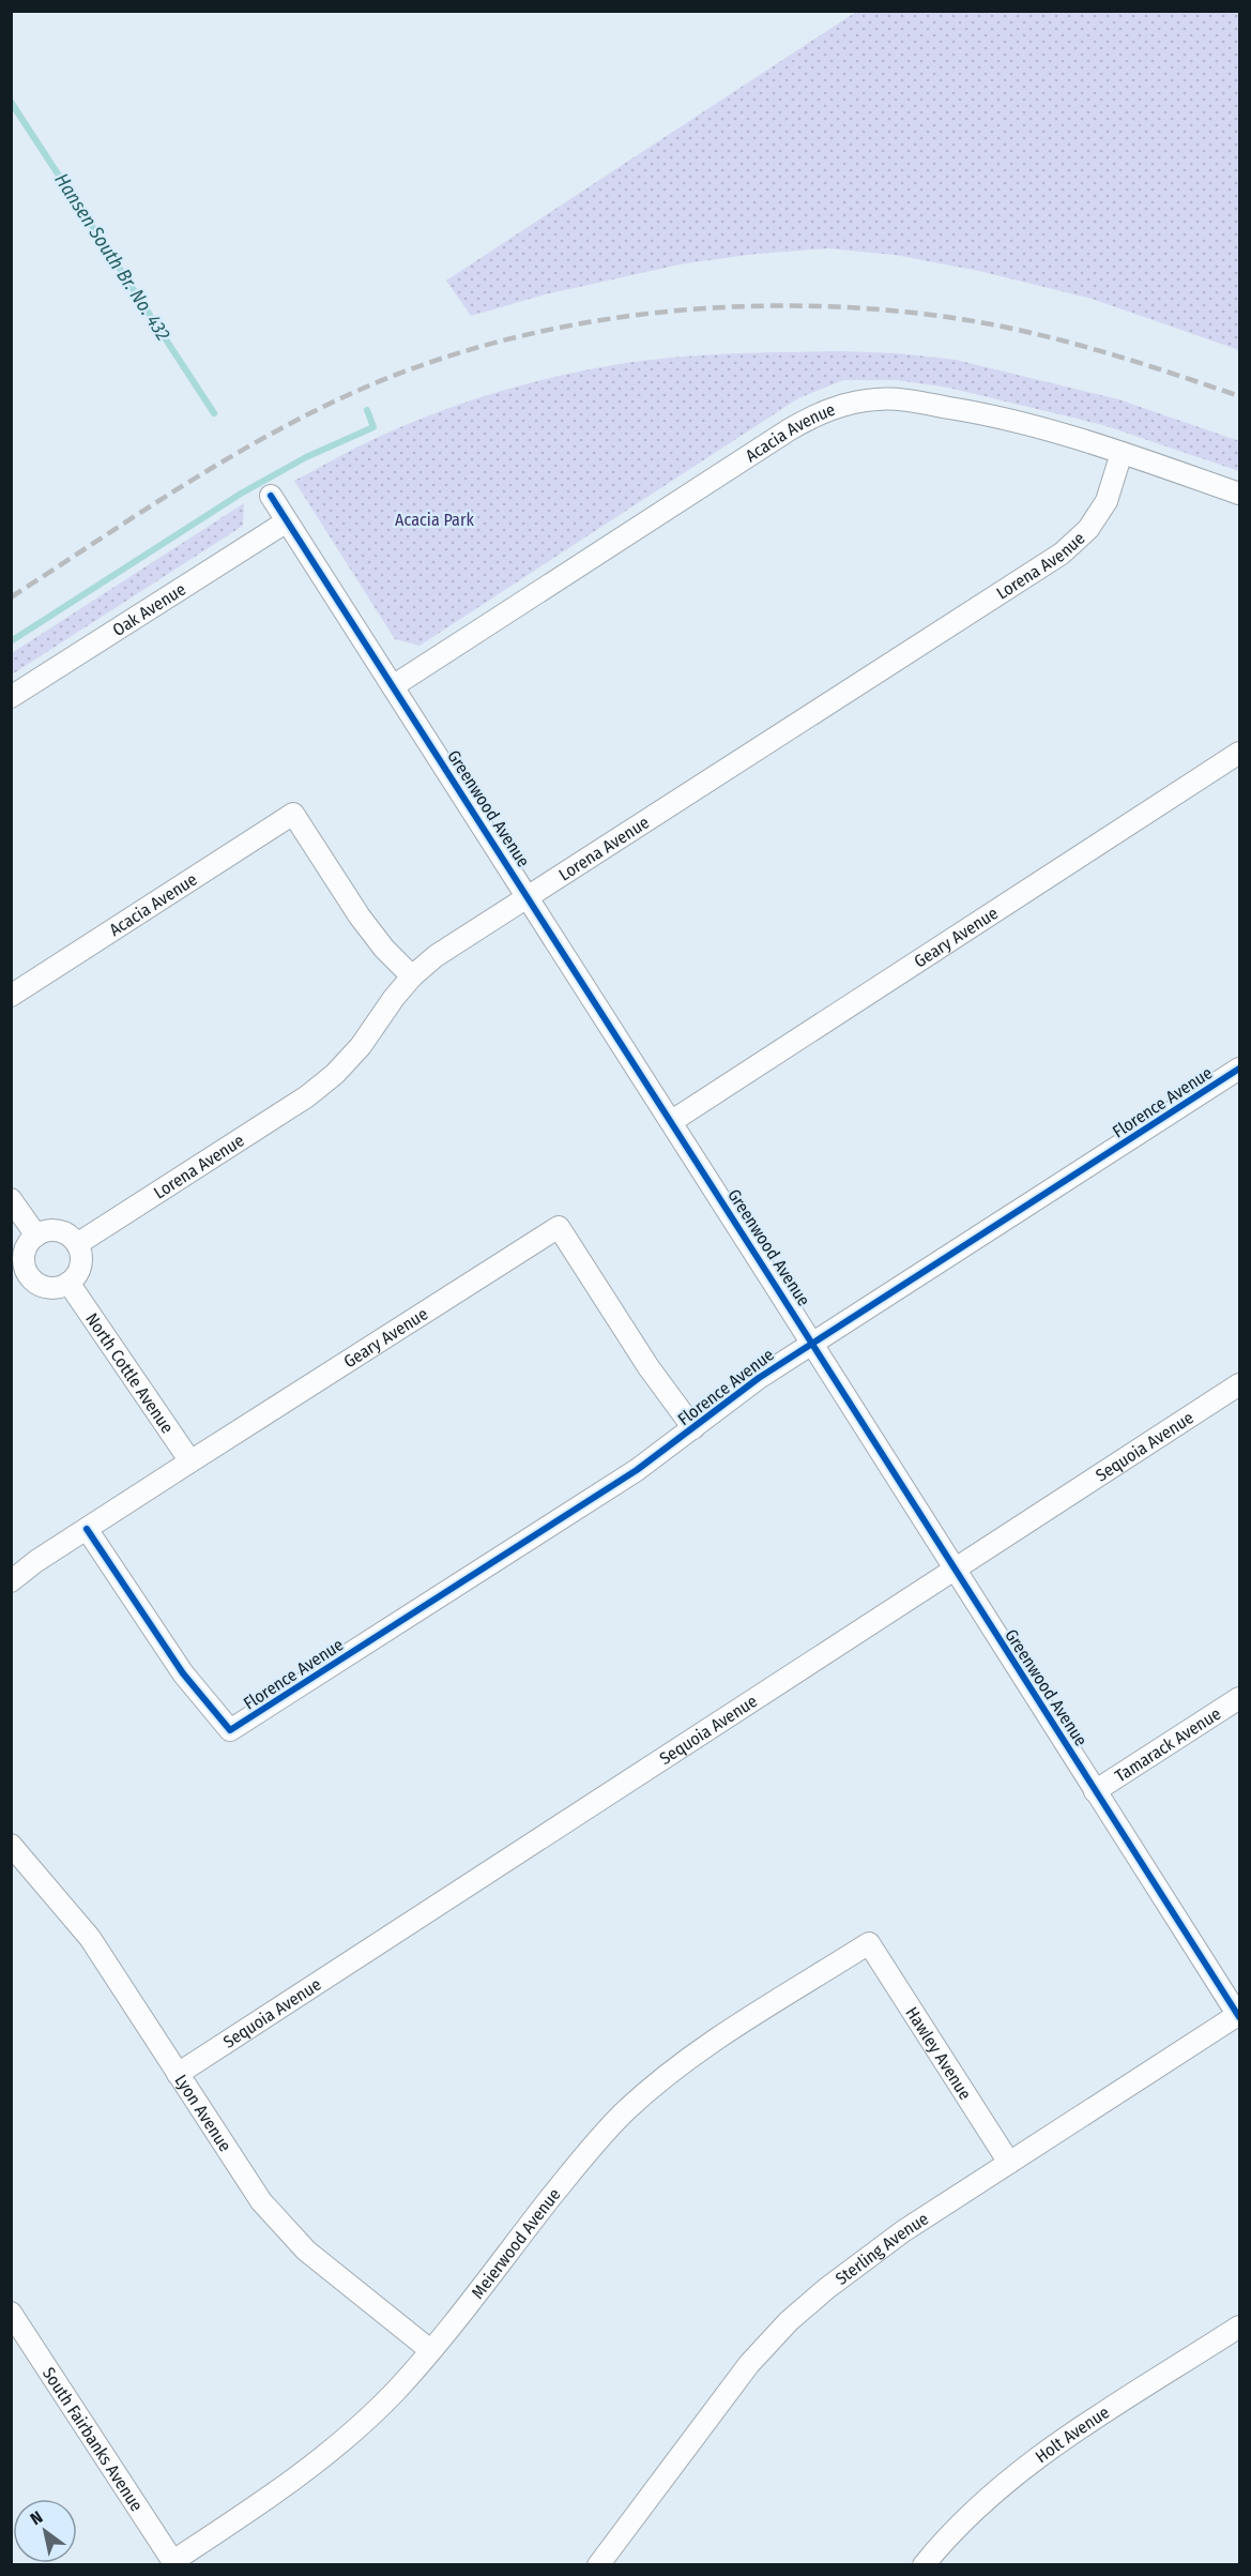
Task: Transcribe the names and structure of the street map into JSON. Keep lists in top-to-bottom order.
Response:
{
  "streets": {
    "street": [
      "Acacia Avenue",
      "Lorena Avenue",
      "Oak Avenue",
      "Greenwood Avenue",
      "Geary Avenue",
      "Florence Avenue",
      "North Cottle Avenue",
      "Sequoia Avenue",
      "Tamarack Avenue",
      "Hawley Avenue",
      "Lyon Avenue",
      "Meierwood Avenue",
      "Sterling Avenue",
      "Holt Avenue",
      "South Fairbanks Avenue"
    ]
  },
  "crossings": [
    ["Acacia Avenue", "Lorena Avenue"],
    ["Acacia Avenue", "Greenwood Avenue"],
    ["Lorena Avenue", "Greenwood Avenue"],
    ["Lorena Avenue", "North Cottle Avenue"],
    ["Oak Avenue", "Greenwood Avenue"],
    ["Greenwood Avenue", "Geary Avenue"],
    ["Greenwood Avenue", "Florence Avenue"],
    ["Greenwood Avenue", "Sequoia Avenue"],
    ["Greenwood Avenue", "Tamarack Avenue"],
    ["Greenwood Avenue", "Sterling Avenue"],
    ["Geary Avenue", "Florence Avenue"],
    ["Geary Avenue", "North Cottle Avenue"],
    ["Sequoia Avenue", "Lyon Avenue"],
    ["Hawley Avenue", "Meierwood Avenue"],
    ["Hawley Avenue", "Sterling Avenue"],
    ["Lyon Avenue", "Meierwood Avenue"],
    ["Meierwood Avenue", "South Fairbanks Avenue"]
  ],
  "water": ["Hansen South Br. No. 432"],
  "parks": ["Acacia Park"],
  "north": "top left"
}
